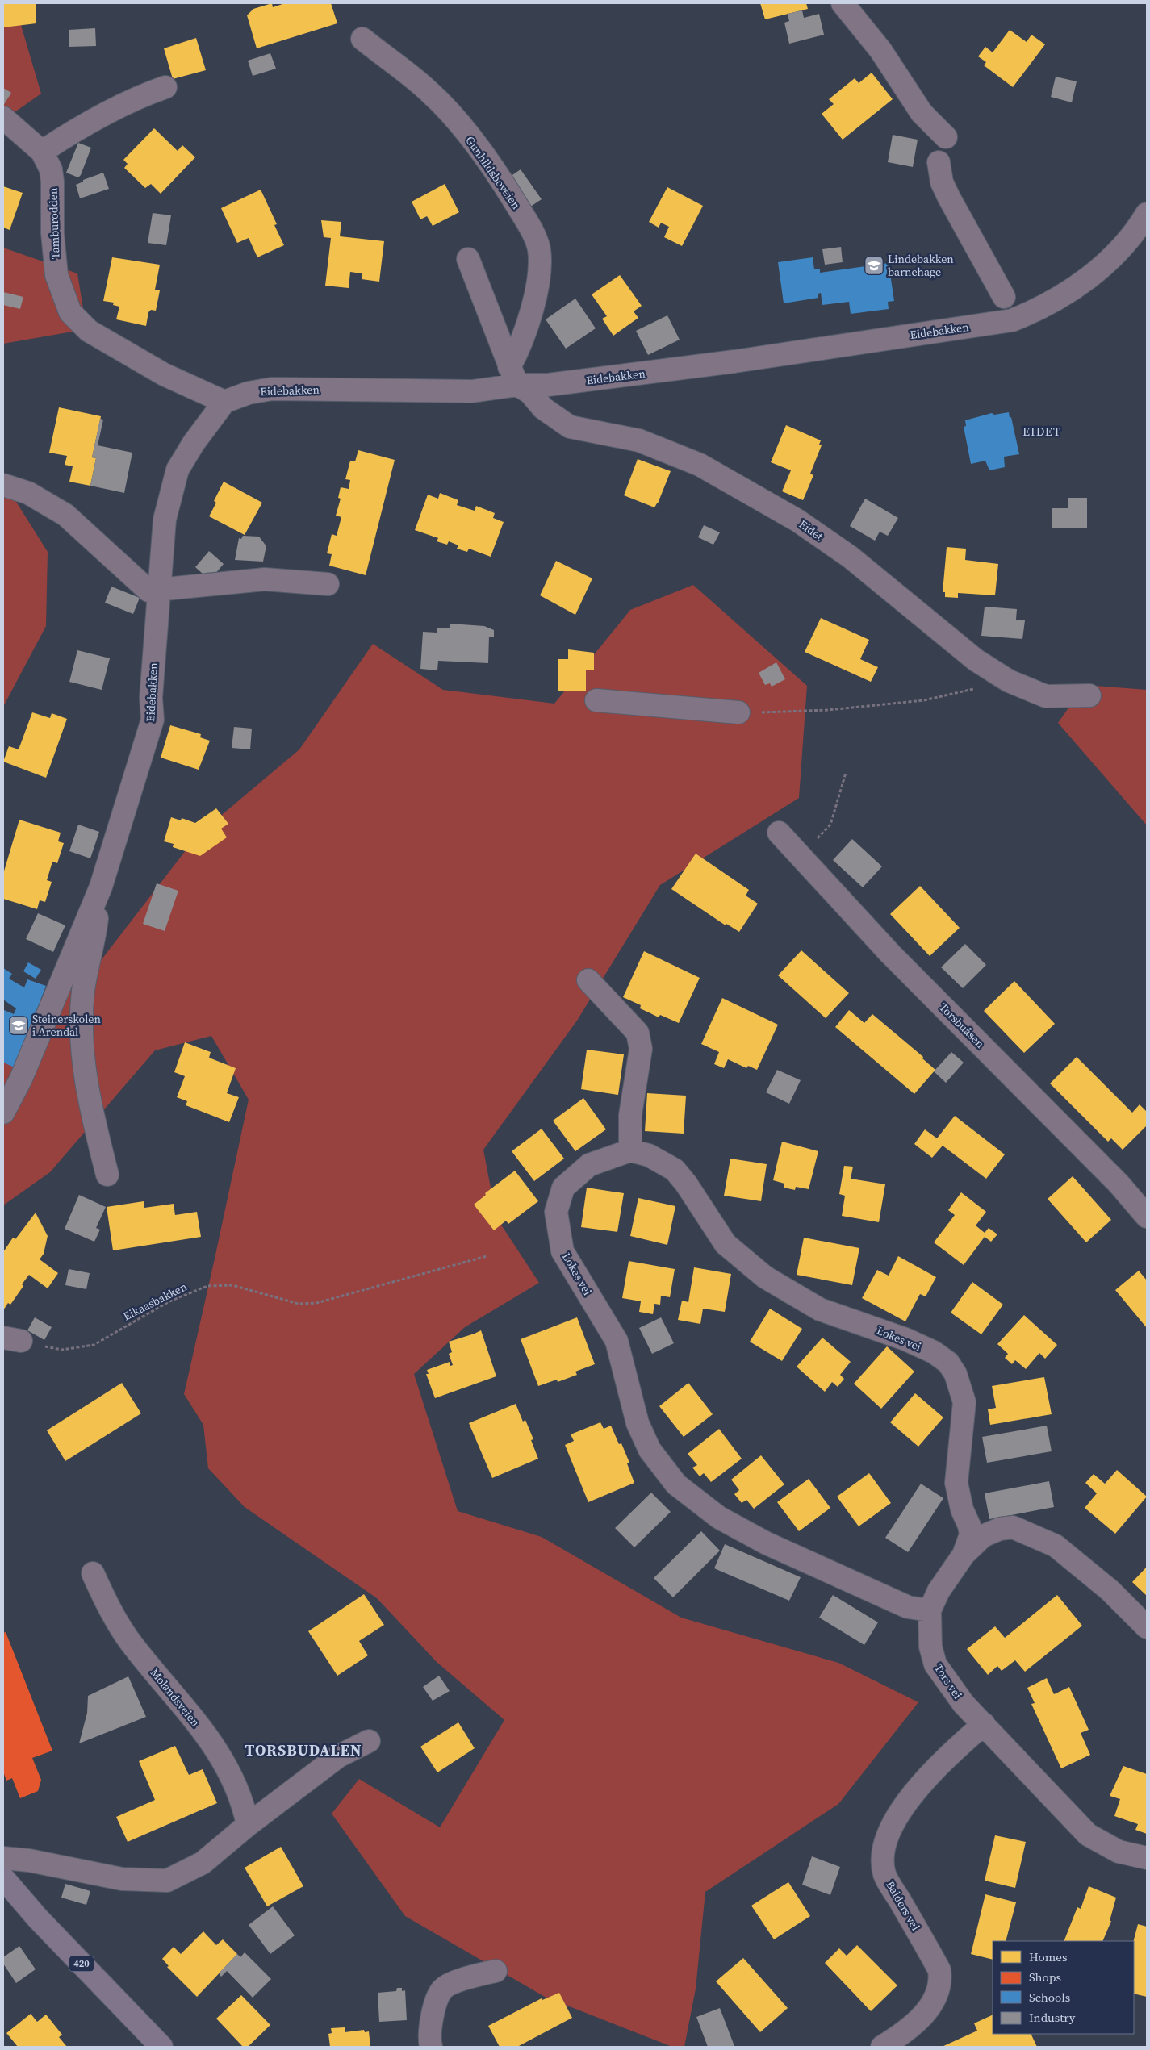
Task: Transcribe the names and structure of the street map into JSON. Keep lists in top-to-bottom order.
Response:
{
  "streets": {
    "main road": ["420"],
    "street": [
      "Gunhildsboveien",
      "Tamburodden",
      "Eidebakken",
      "Eidet",
      "Torsbuåsen",
      "Lokes vei",
      "Tors vei",
      "Molandsveien",
      "Balders vei"
    ],
    "path": ["Eikaasbakken"]
  },
  "crossings": [
    ["Gunhildsboveien", "Eidebakken"],
    ["Gunhildsboveien", "Eidet"],
    ["Tamburodden", "Eidebakken"],
    ["Eidebakken", "Eidet"],
    ["Lokes vei", "Tors vei"],
    ["Tors vei", "Balders vei"]
  ],
  "districts": ["EIDET", "TORSBUDALEN"],
  "places": {
    "school or university": ["Lindebakken barnehage", "Steinerskolen i Arendal"]
  },
  "legend": [
    "Homes",
    "Shops",
    "Schools",
    "Industry"
  ]
}
